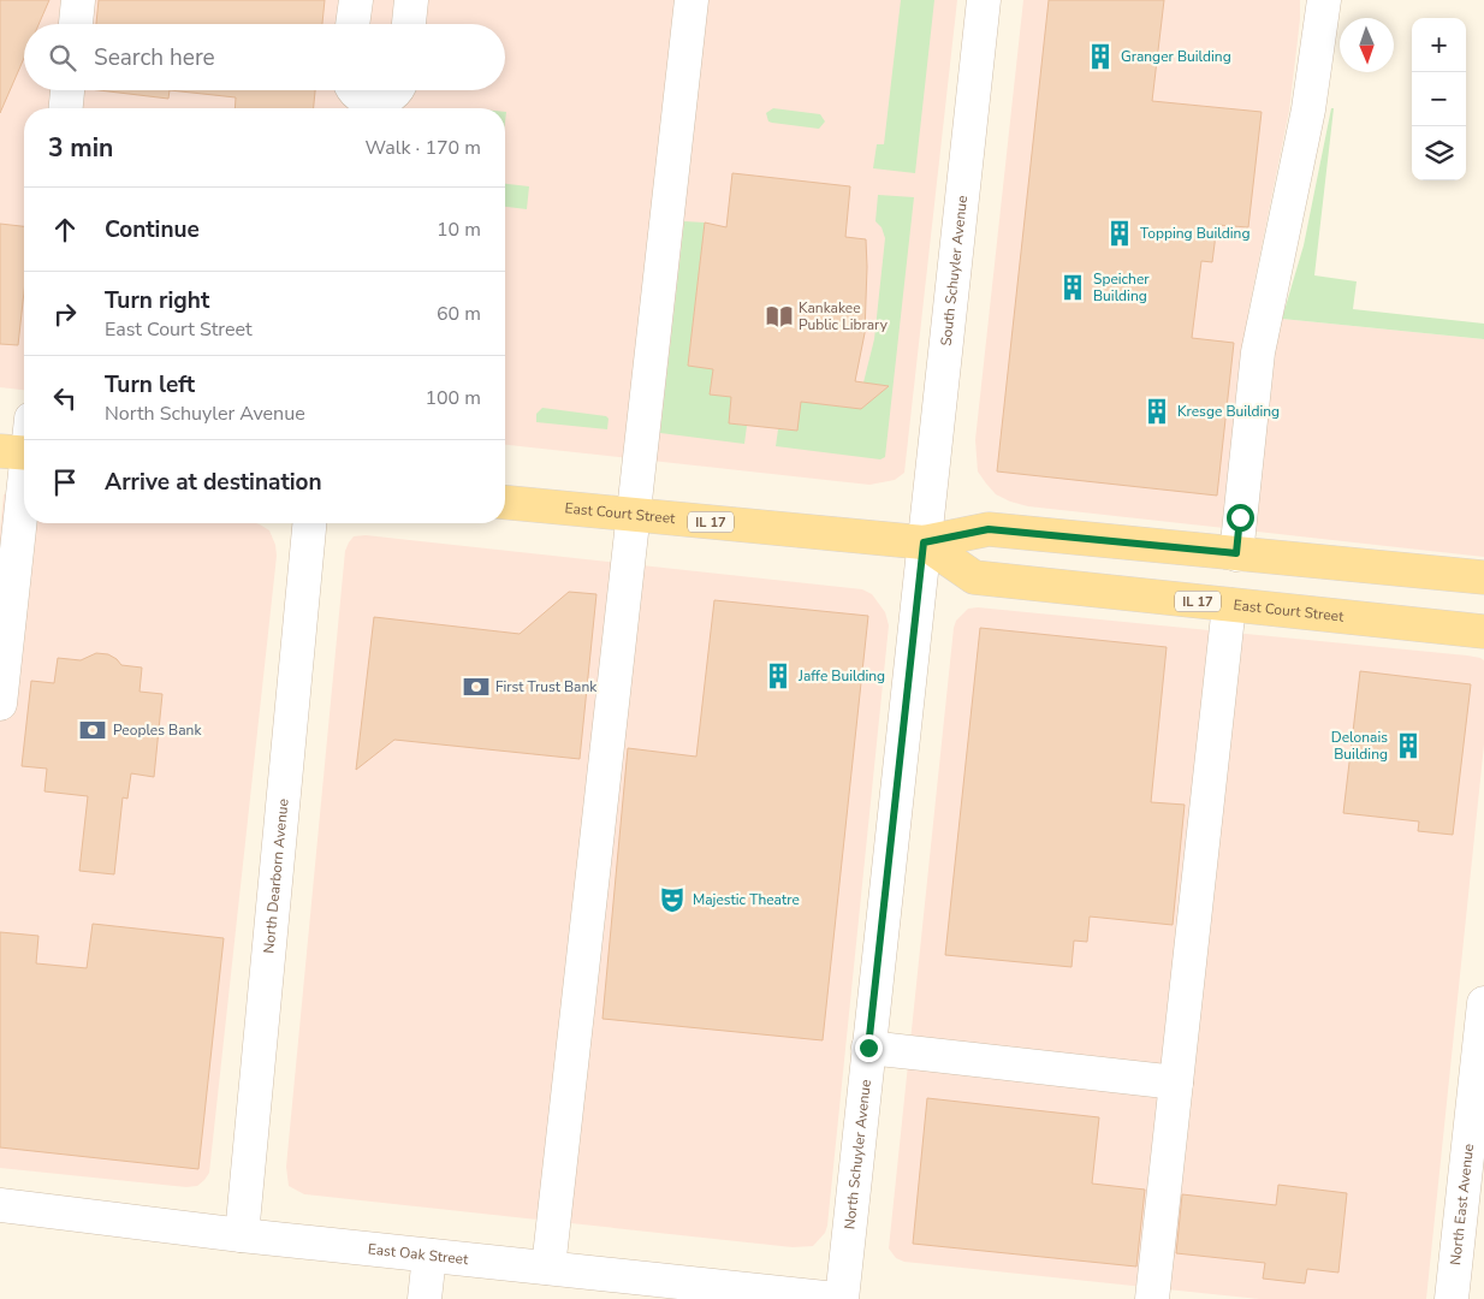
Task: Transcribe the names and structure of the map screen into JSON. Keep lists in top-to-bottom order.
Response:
{
  "streets": {
    "main road": ["East Court Street", "IL 17"],
    "street": [
      "South Schuyler Avenue",
      "North Dearborn Avenue",
      "North Schuyler Avenue",
      "North East Avenue",
      "East Oak Street"
    ]
  },
  "crossings": [
    ["South Schuyler Avenue", "East Court Street"],
    ["South Schuyler Avenue", "North Schuyler Avenue"],
    ["East Court Street", "North Schuyler Avenue"],
    ["North Dearborn Avenue", "East Oak Street"]
  ],
  "places": {
    "building": [
      "Granger Building",
      "Topping Building",
      "Speicher Building",
      "Kresge Building",
      "Jaffe Building",
      "Delonais Building"
    ],
    "library": ["Kankakee Public Library"],
    "bank": ["First Trust Bank", "Peoples Bank"],
    "theatre": ["Majestic Theatre"]
  },
  "north": "bottom",
  "page": {
    "map_buttons": ["+", "−"],
    "search": "Search here",
    "heading": ["3 min", "Walk · 170 m"],
    "list": [
      ["Continue", "10 m"],
      ["Turn right", "East Court Street", "60 m"],
      ["Turn left", "North Schuyler Avenue", "100 m"],
      "Arrive at destination"
    ]
  }
}
